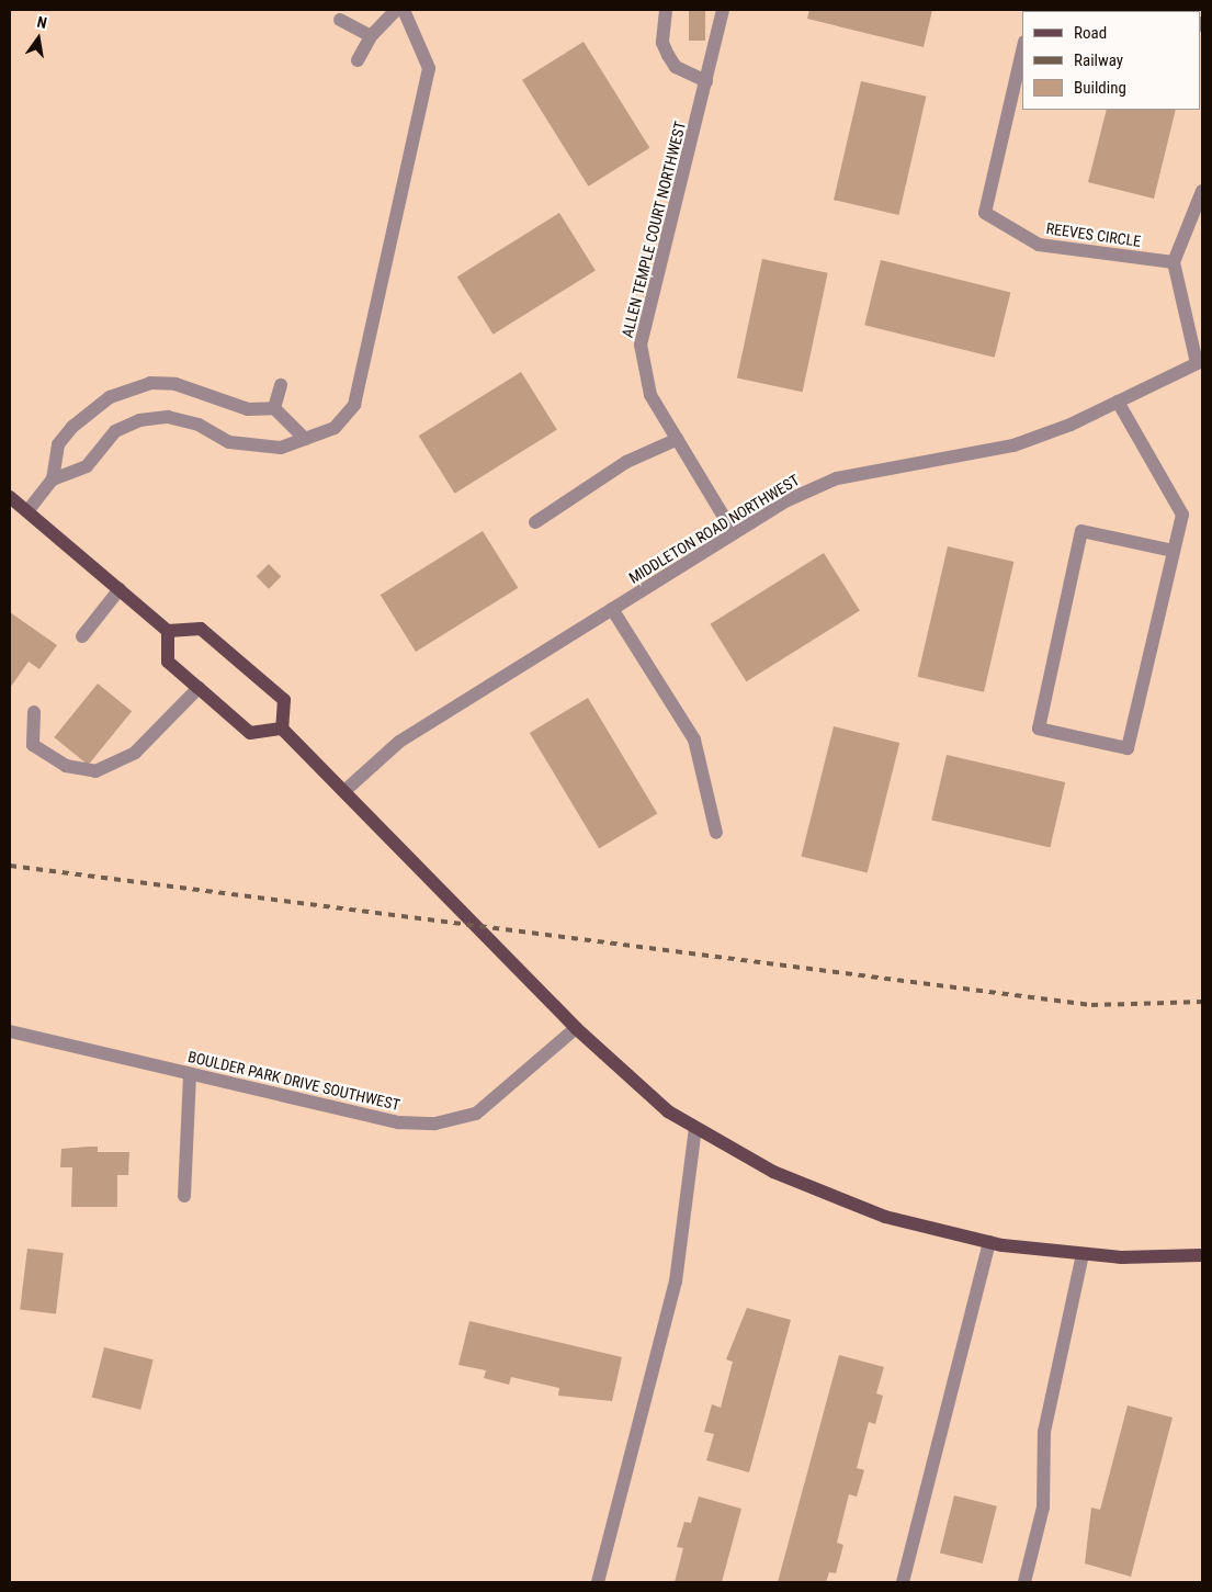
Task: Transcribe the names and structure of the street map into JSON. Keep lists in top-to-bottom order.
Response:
{
  "streets": {
    "street": [
      "ALLEN TEMPLE COURT NORTHWEST",
      "REEVES CIRCLE",
      "MIDDLETON ROAD NORTHWEST",
      "BOULDER PARK DRIVE SOUTHWEST"
    ]
  },
  "crossings": [
    ["ALLEN TEMPLE COURT NORTHWEST", "MIDDLETON ROAD NORTHWEST"]
  ],
  "legend": ["Road", "Railway", "Building"],
  "north": "top"
}
